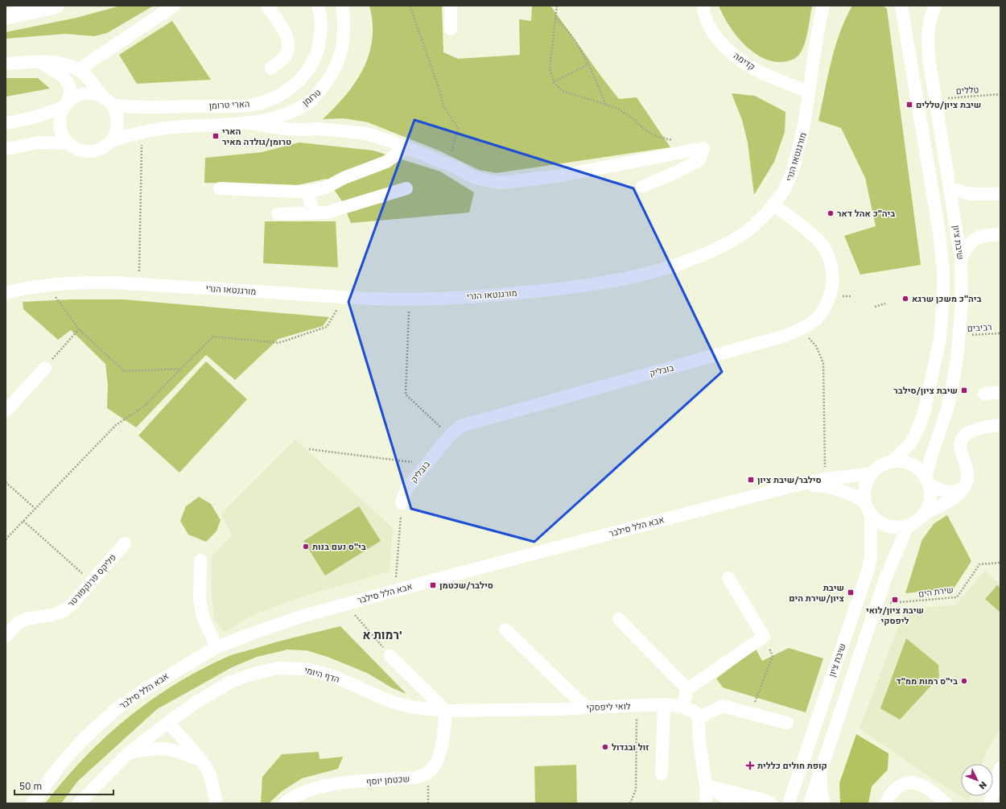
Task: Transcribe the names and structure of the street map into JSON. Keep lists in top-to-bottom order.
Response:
{
  "streets": {
    "street": [
      "קדימה",
      "טרומן",
      "הארי טרומן",
      "מורגנטאו הנרי",
      "שיבת ציון",
      "בובליק",
      "אבא הלל סילבר",
      "פליקס פרנקפורטר",
      "הדף היומי",
      "לואי ליפסקי",
      "שכטמן יוסף"
    ],
    "path": ["טללים", "רביבים", "שירת הים"]
  },
  "crossings": [
    ["קדימה", "מורגנטאו הנרי"],
    ["טללים", "שיבת ציון"],
    ["מורגנטאו הנרי", "בובליק"],
    ["שיבת ציון", "רביבים"],
    ["שיבת ציון", "אבא הלל סילבר"],
    ["הדף היומי", "לואי ליפסקי"],
    ["הדף היומי", "שכטמן יוסף"],
    ["לואי ליפסקי", "שכטמן יוסף"]
  ],
  "districts": ["רמות א'"],
  "places": {
    "transit": [
      "שיבת ציון/טללים",
      "הארי טרומן/גולדה מאיר",
      "שיבת ציון/סילבר",
      "סילבר/שיבת ציון",
      "סילבר/שכטמן",
      "שיבת ציון/שירת הים",
      "שיבת ציון/לואי ליפסקי"
    ],
    "other": [
      "ביה\"כ אהל דאר",
      "ביה\"כ משכן שרגא",
      "בי\"ס נעם בנות",
      "בי\"ס רמות ממ\"ד",
      "זול ובגדול"
    ],
    "health": ["קופת חולים כללית"]
  },
  "scale_bar": "50 m",
  "north": "bottom right"
}
